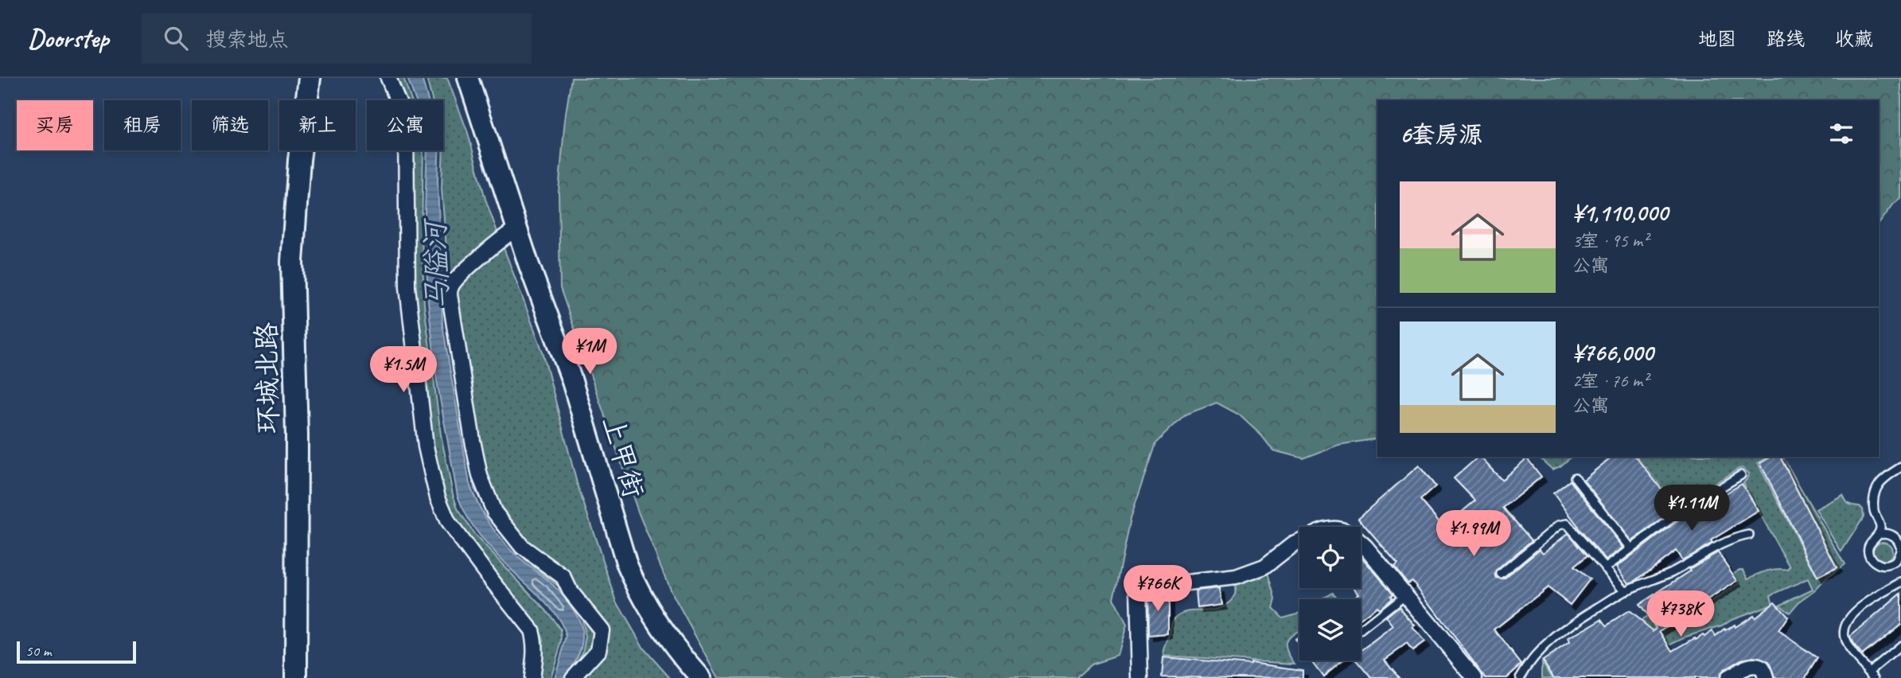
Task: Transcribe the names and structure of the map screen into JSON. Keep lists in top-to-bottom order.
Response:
{
  "streets": {
    "main road": ["环城北路"],
    "street": ["上甲街"]
  },
  "water": ["马隘河"],
  "scale_bar": "50 m",
  "page": {
    "header": "Doorstep",
    "search": "搜索地点",
    "nav": ["地图", "路线", "收藏"],
    "chip": [
      "买房",
      "租房",
      "筛选",
      "新上",
      "公寓"
    ],
    "heading": "6套房源",
    "list": [
      {
        "name": "¥1,110,000",
        "note": "3室 · 95 m² · 公寓"
      },
      {
        "name": "¥766,000",
        "note": "2室 · 76 m² · 公寓"
      }
    ],
    "price": [
      "¥1M",
      "¥1.5M",
      "¥1.11M",
      "¥1.99M",
      "¥766K",
      "¥738K"
    ],
    "scale": "50 m"
  }
}
